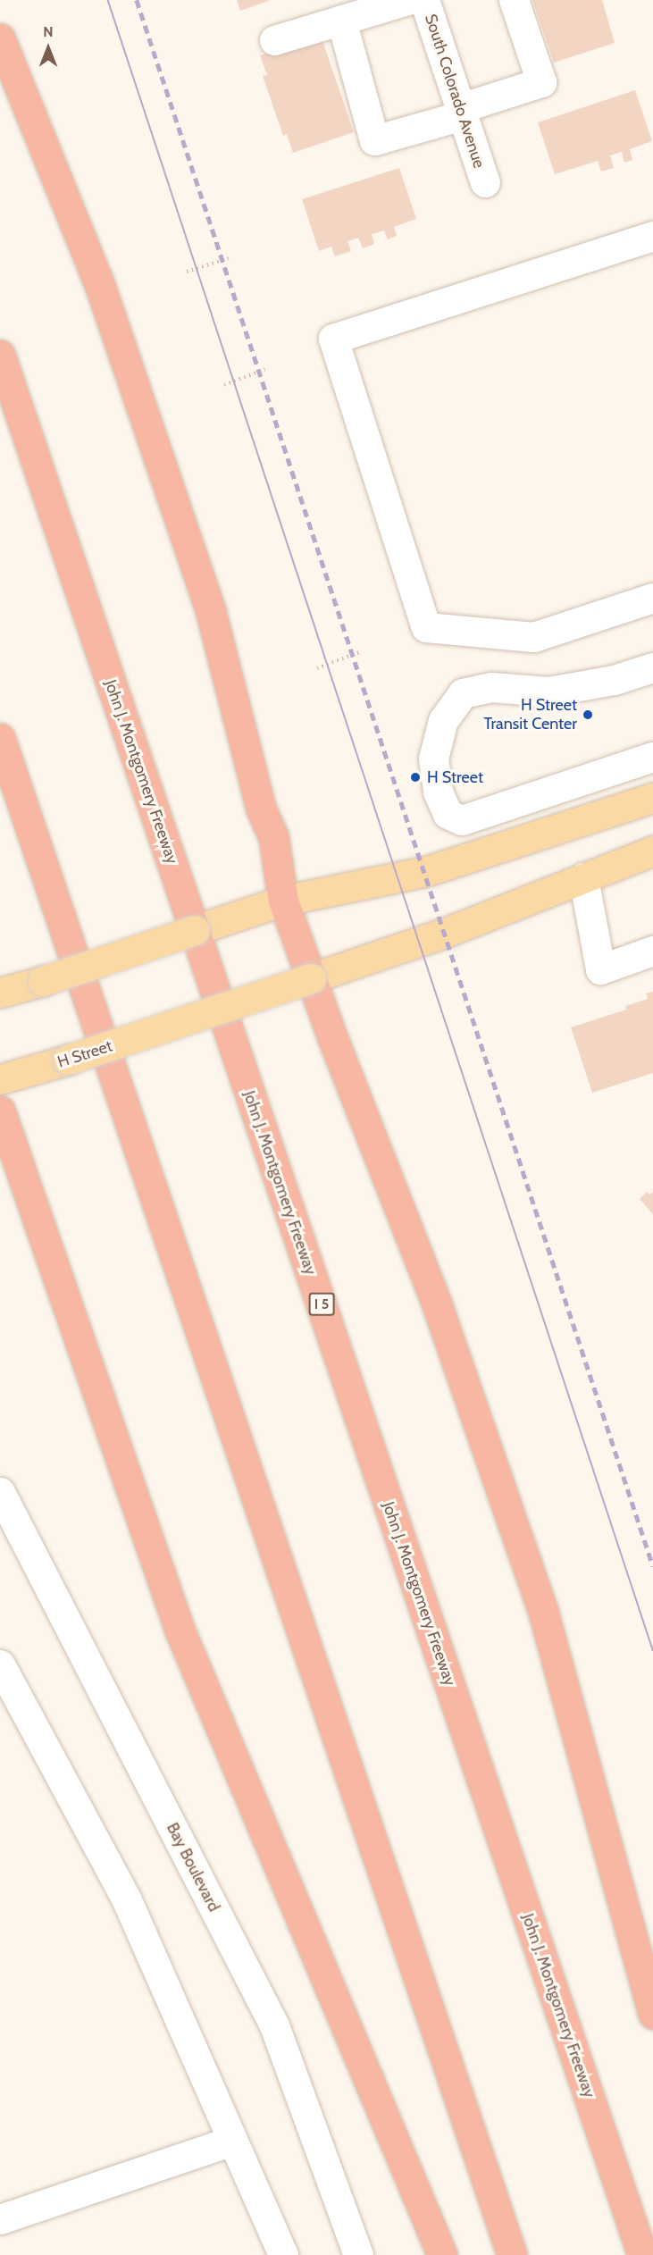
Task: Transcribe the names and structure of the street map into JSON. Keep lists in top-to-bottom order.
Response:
{
  "streets": {
    "highway": ["John J. Montgomery Freeway", "I 5"],
    "main road": ["H Street"],
    "street": ["South Colorado Avenue", "Bay Boulevard"]
  },
  "places": ["H Street Transit Center", "H Street"],
  "north": "top"
}
